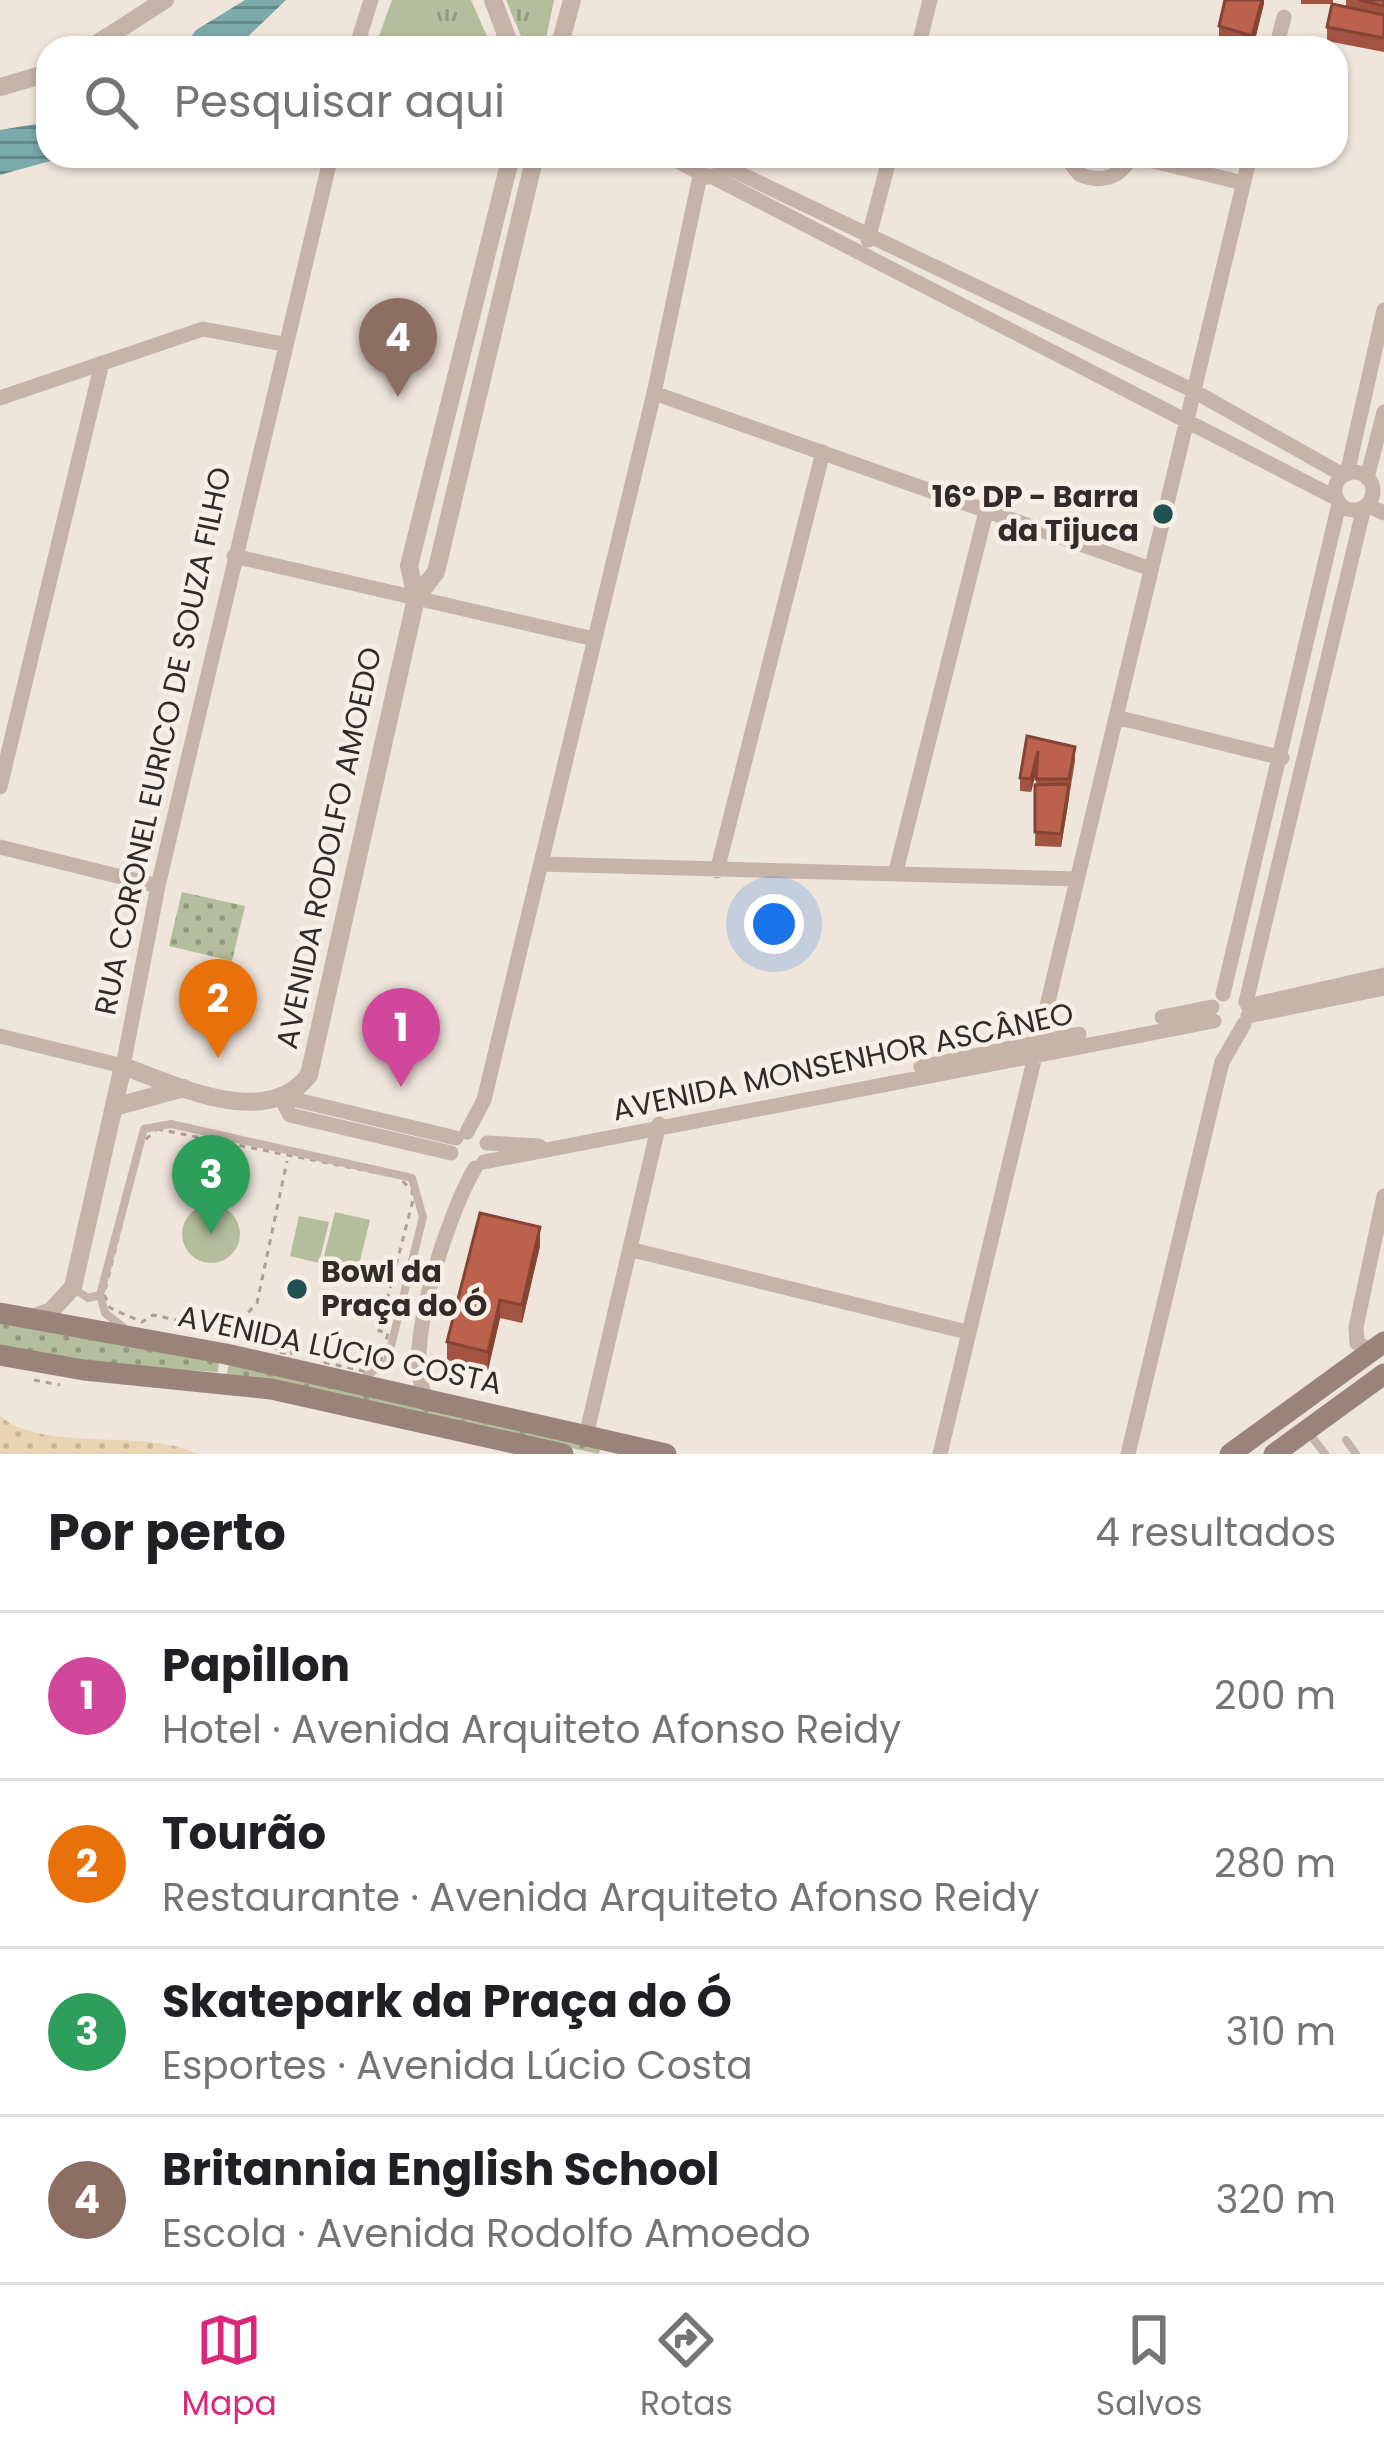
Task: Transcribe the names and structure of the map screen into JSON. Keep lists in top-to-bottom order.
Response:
{
  "streets": {
    "main road": ["AVENIDA LÚCIO COSTA"],
    "street": ["RUA CORONEL EURICO DE SOUZA FILHO", "AVENIDA RODOLFO AMOEDO", "AVENIDA MONSENHOR ASCÂNEO"]
  },
  "places": ["16º DP - Barra da Tijuca", "Bowl da Praça do Ó"],
  "page": {
    "search": "Pesquisar aqui",
    "pins": [
      "4",
      "2",
      "1",
      "3"
    ],
    "heading": ["Por perto", "4 resultados"],
    "list": [
      {
        "mark": "1",
        "name": "Papillon",
        "note": "Hotel · Avenida Arquiteto Afonso Reidy",
        "value": "200 m"
      },
      {
        "mark": "2",
        "name": "Tourão",
        "note": "Restaurante · Avenida Arquiteto Afonso Reidy",
        "value": "280 m"
      },
      {
        "mark": "3",
        "name": "Skatepark da Praça do Ó",
        "note": "Esportes · Avenida Lúcio Costa",
        "value": "310 m"
      },
      {
        "mark": "4",
        "name": "Britannia English School",
        "note": "Escola · Avenida Rodolfo Amoedo",
        "value": "320 m"
      }
    ],
    "nav": ["Mapa", "Rotas", "Salvos"]
  }
}
